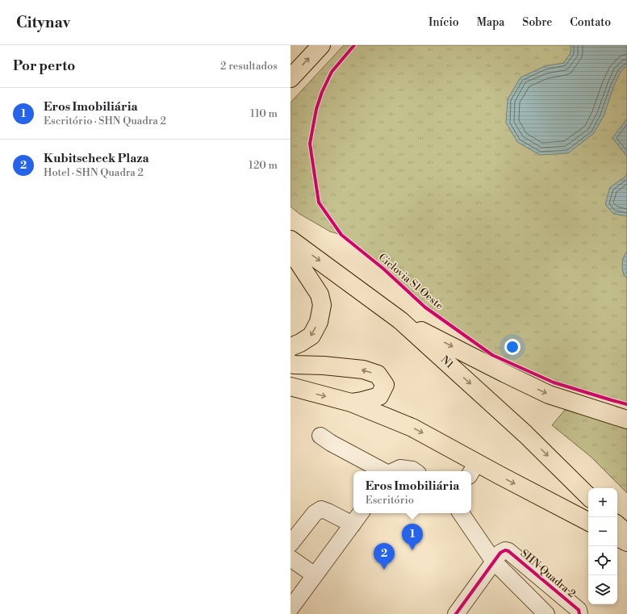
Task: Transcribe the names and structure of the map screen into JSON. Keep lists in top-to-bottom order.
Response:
{
  "streets": {
    "main road": ["N1"],
    "street": ["SHN Quadra 2"],
    "cycle path": ["Ciclovia S1 Oeste"]
  },
  "page": {
    "header": "Citynav",
    "nav": [
      "Início",
      "Mapa",
      "Sobre",
      "Contato"
    ],
    "heading": ["Por perto", "2 resultados"],
    "list": [
      {
        "mark": "1",
        "name": "Eros Imobiliária",
        "note": "Escritório · SHN Quadra 2",
        "value": "110 m"
      },
      {
        "mark": "2",
        "name": "Kubitscheck Plaza",
        "note": "Hotel · SHN Quadra 2",
        "value": "120 m"
      }
    ],
    "popup": ["Eros Imobiliária", "Escritório"],
    "map_buttons": ["+", "−"],
    "pins": ["1", "2"]
  }
}
